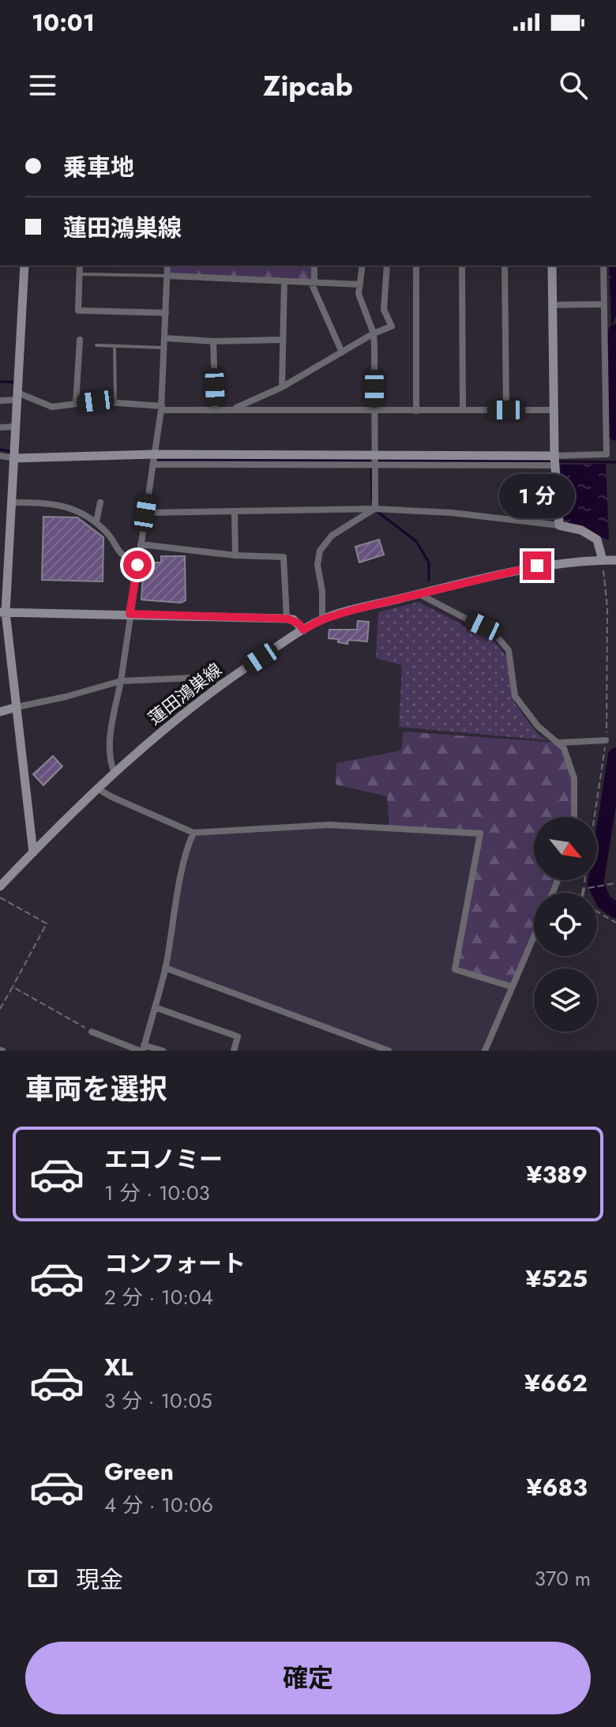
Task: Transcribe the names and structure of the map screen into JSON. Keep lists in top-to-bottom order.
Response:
{
  "streets": {
    "street": ["蓮田鴻巣線"]
  },
  "north": "bottom right",
  "page": {
    "status": "10:01",
    "header": "Zipcab",
    "banner": ["乗車地", "蓮田鴻巣線"],
    "bubble": "1 分",
    "heading": "車両を選択",
    "list": [
      {
        "name": "エコノミー",
        "note": "1 分 · 10:03",
        "value": "¥389"
      },
      {
        "name": "コンフォート",
        "note": "2 分 · 10:04",
        "value": "¥525"
      },
      {
        "name": "XL",
        "note": "3 分 · 10:05",
        "value": "¥662"
      },
      {
        "name": "Green",
        "note": "4 分 · 10:06",
        "value": "¥683"
      }
    ],
    "pay": ["現金", "370 m"],
    "buttons": "確定"
  }
}
